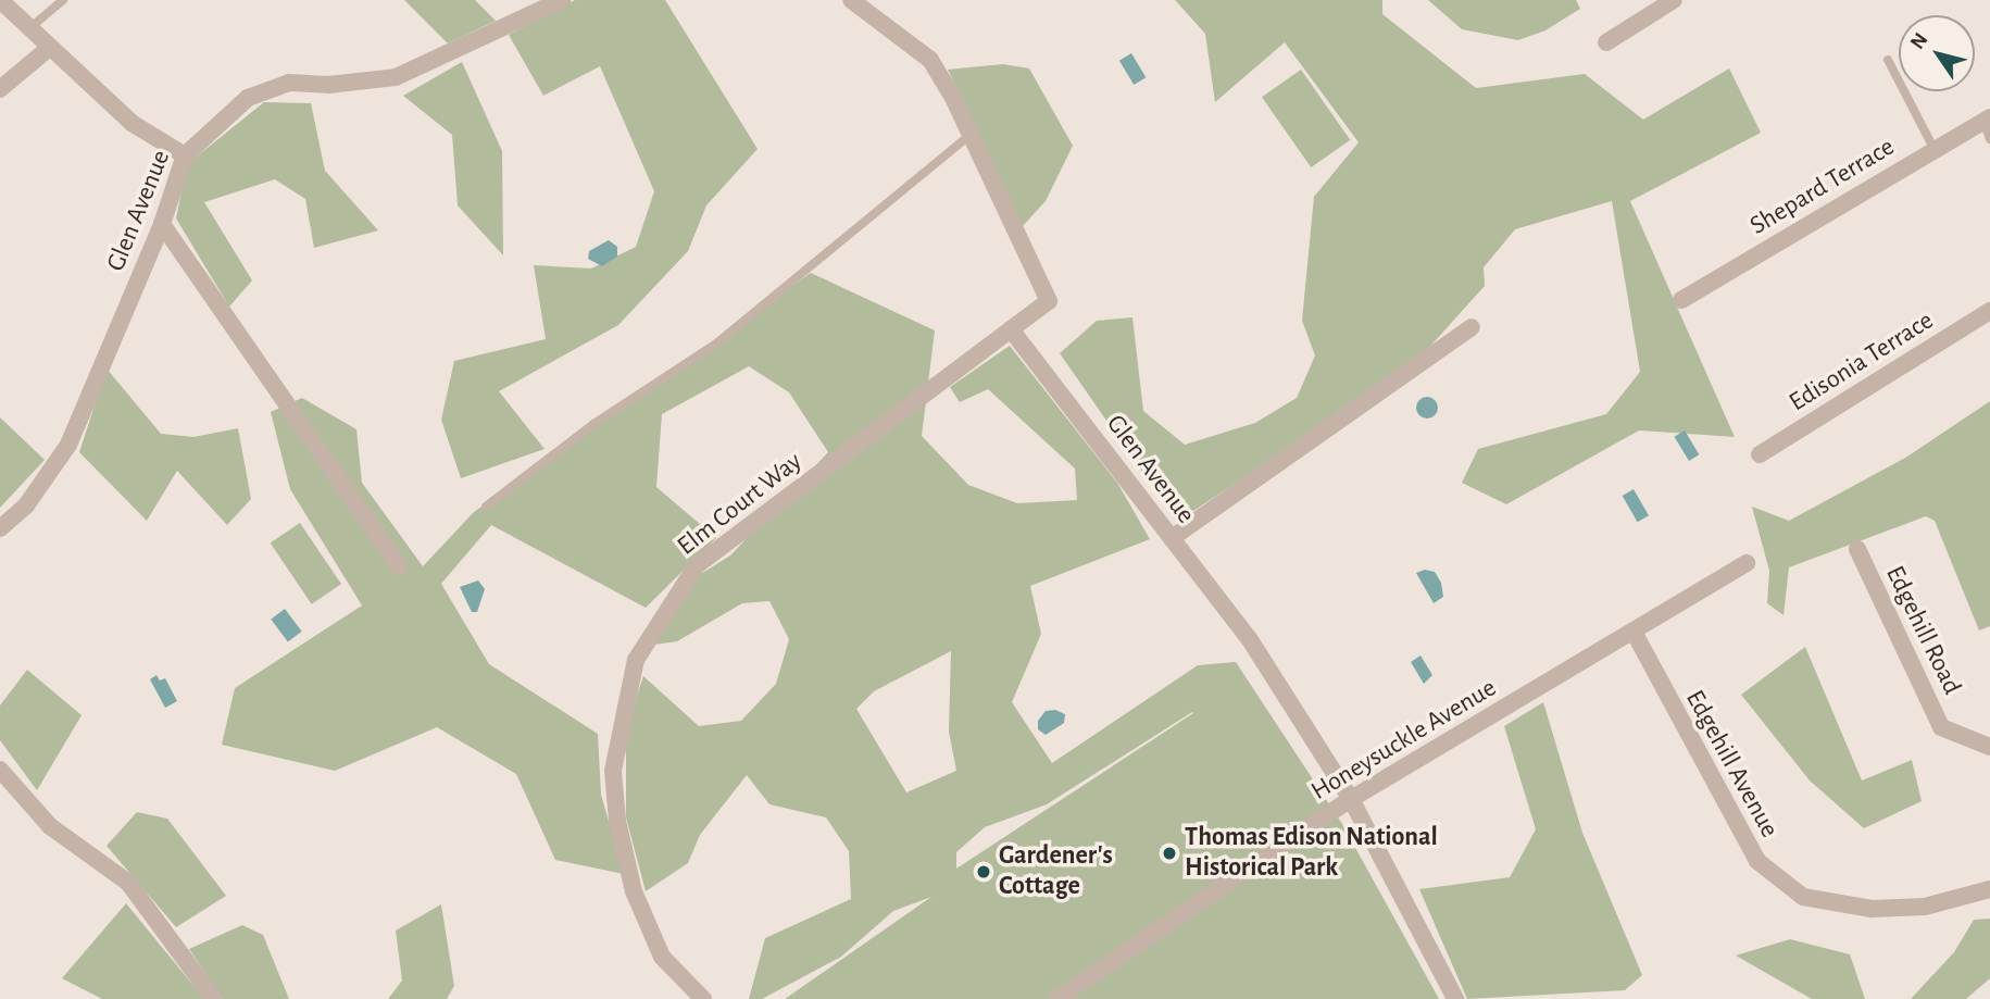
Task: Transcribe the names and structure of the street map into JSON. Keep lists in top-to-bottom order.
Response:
{
  "streets": {
    "street": [
      "Shepard Terrace",
      "Glen Avenue",
      "Edisonia Terrace",
      "Elm Court Way",
      "Edgehill Road",
      "Honeysuckle Avenue",
      "Edgehill Avenue"
    ]
  },
  "crossings": [
    ["Glen Avenue", "Elm Court Way"],
    ["Glen Avenue", "Honeysuckle Avenue"],
    ["Honeysuckle Avenue", "Edgehill Avenue"]
  ],
  "places": ["Thomas Edison National Historical Park", "Gardener's Cottage"],
  "north": "top left"
}
